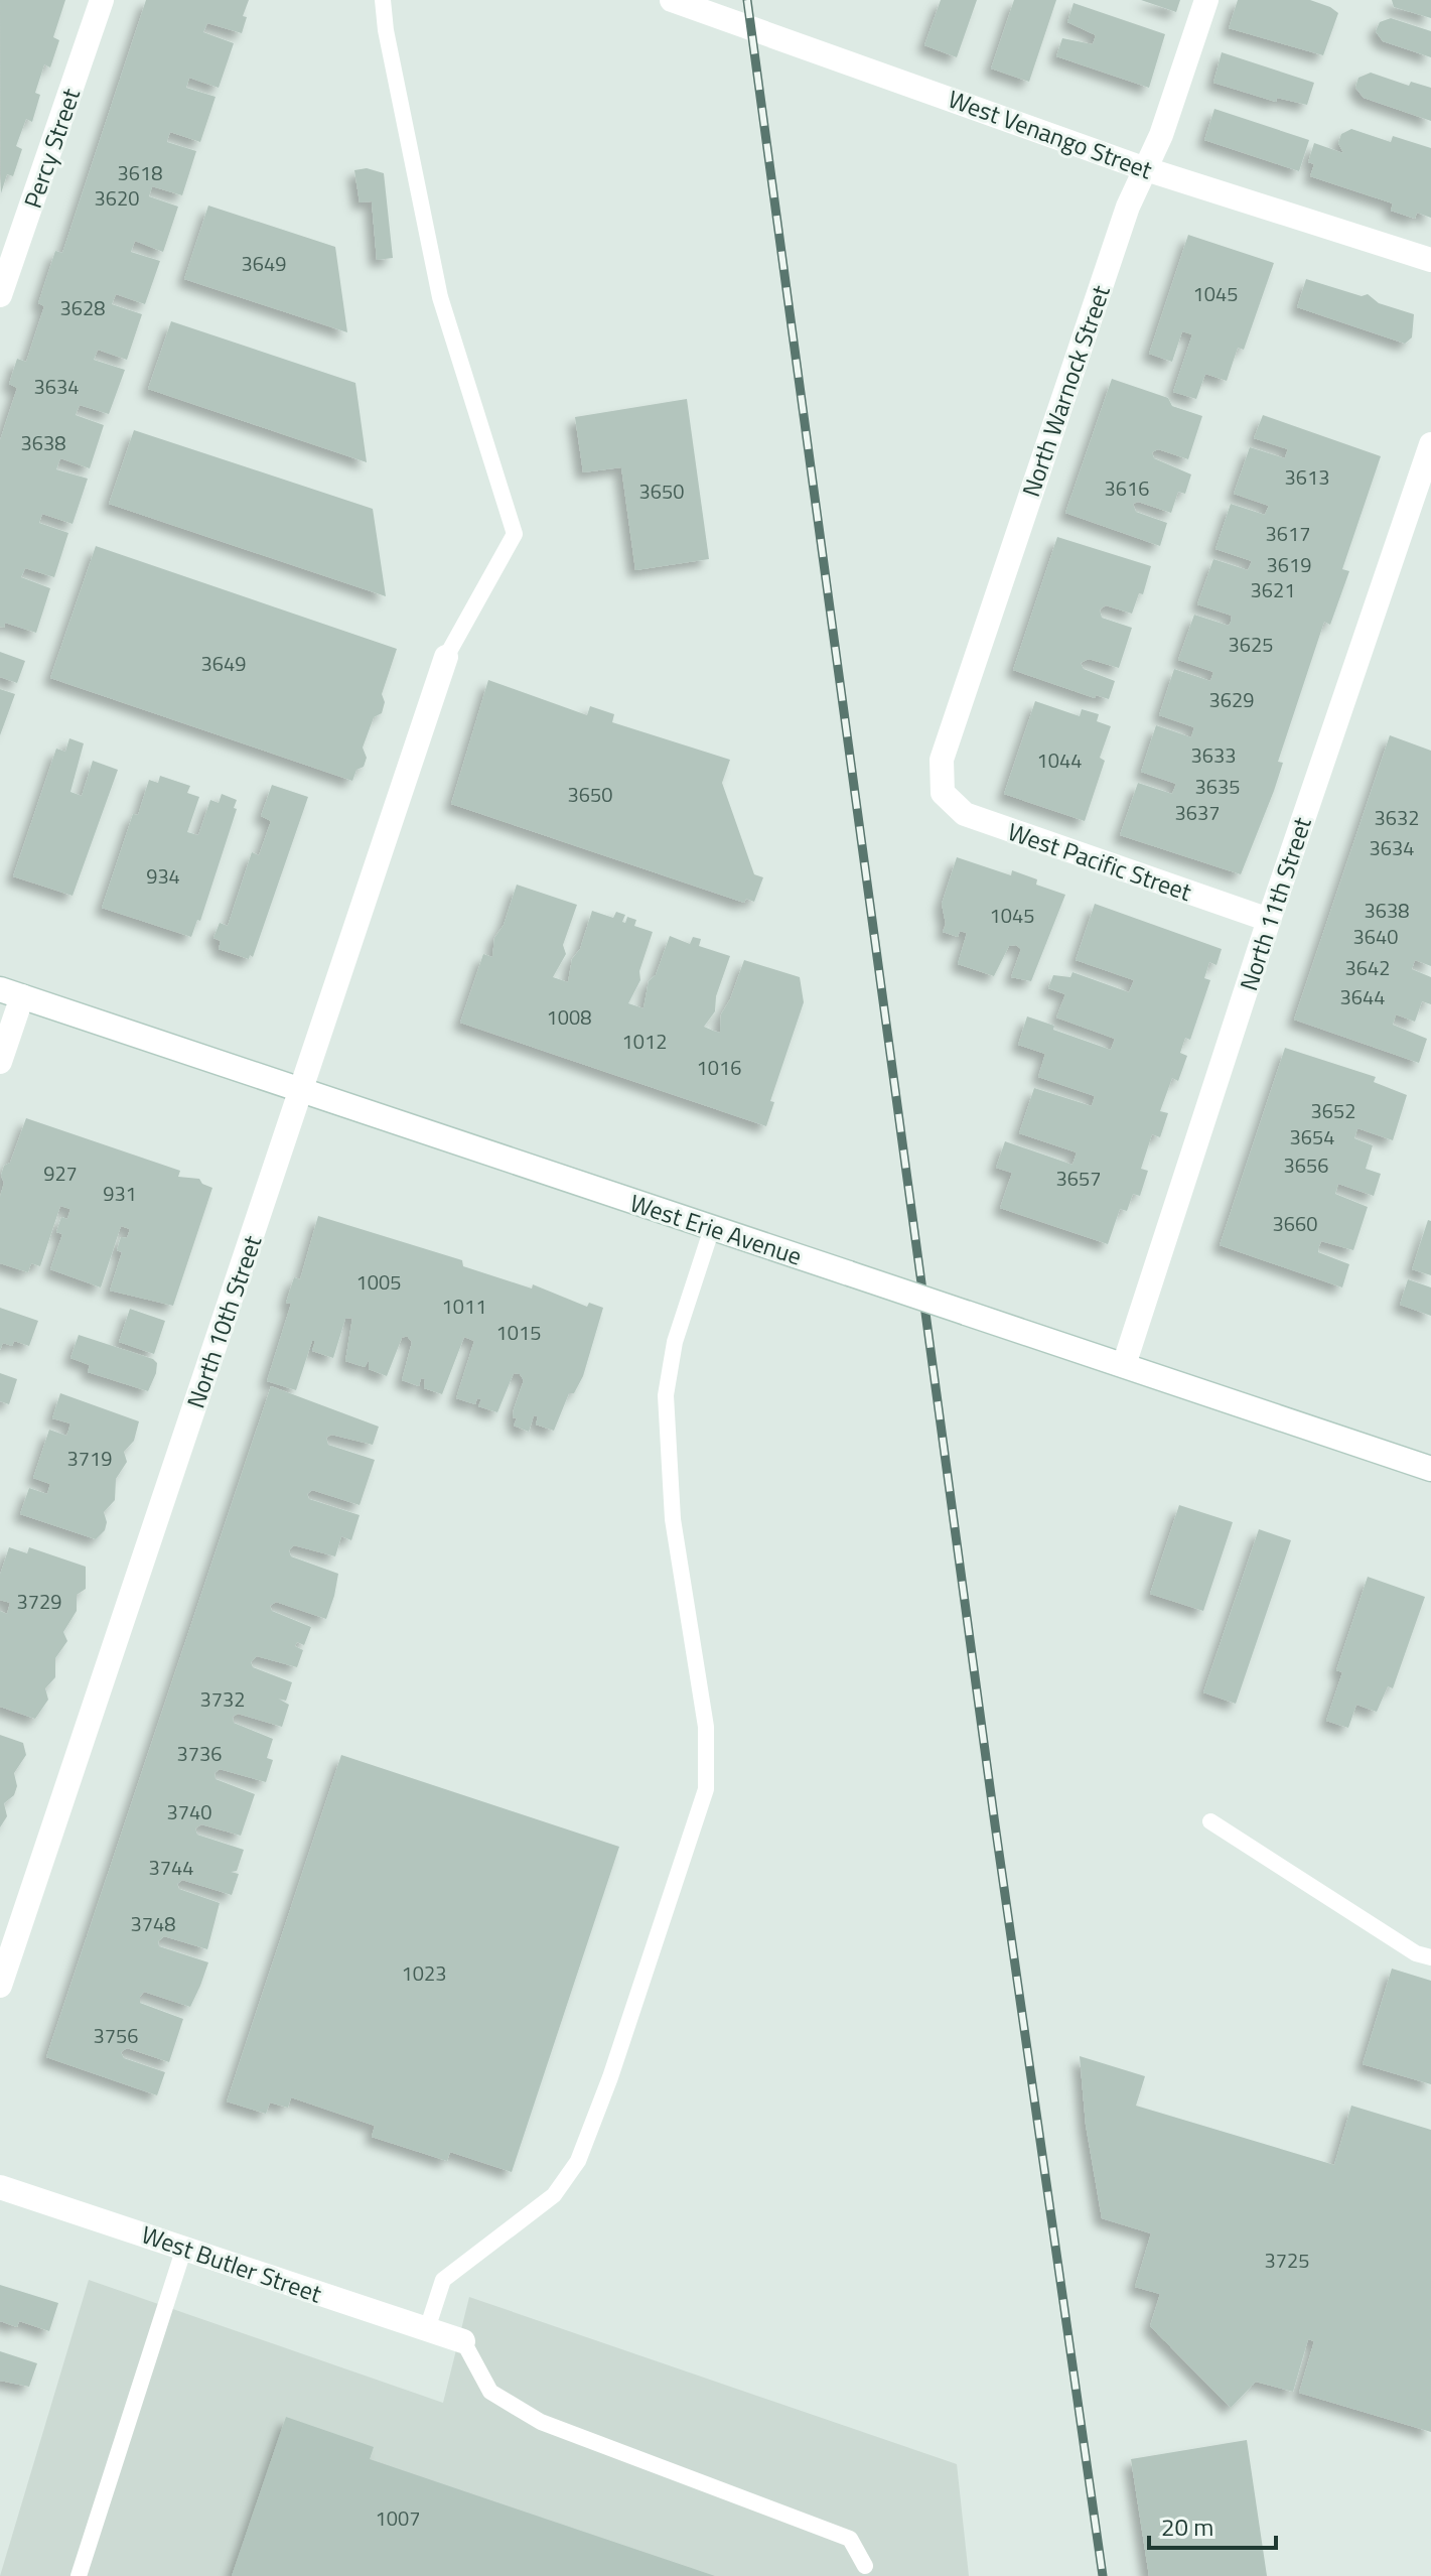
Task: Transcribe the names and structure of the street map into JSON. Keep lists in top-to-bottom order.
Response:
{
  "streets": {
    "street": [
      "West Venango Street",
      "Percy Street",
      "North Warnock Street",
      "West Pacific Street",
      "North 11th Street",
      "West Erie Avenue",
      "North 10th Street",
      "West Butler Street"
    ]
  },
  "crossings": [
    ["West Venango Street", "North Warnock Street"],
    ["North Warnock Street", "West Pacific Street"],
    ["West Pacific Street", "North 11th Street"],
    ["North 11th Street", "West Erie Avenue"],
    ["West Erie Avenue", "North 10th Street"]
  ],
  "house_numbers": [
    "3618",
    "3620",
    "3649",
    "1045",
    "3628",
    "3634",
    "3638",
    "3613",
    "3616",
    "3650",
    "3617",
    "3619",
    "3621",
    "3625",
    "3649",
    "3629",
    "3633",
    "1044",
    "3635",
    "3650",
    "3637",
    "3632",
    "3634",
    "934",
    "3638",
    "1045",
    "3640",
    "3642",
    "3644",
    "1008",
    "1012",
    "1016",
    "3652",
    "3654",
    "3656",
    "927",
    "3657",
    "931",
    "3660",
    "1005",
    "1011",
    "1015",
    "3719",
    "3729",
    "3732",
    "3736",
    "3740",
    "3744",
    "3748",
    "1023",
    "3756",
    "3725",
    "1007"
  ],
  "scale_bar": "20 m"
}
